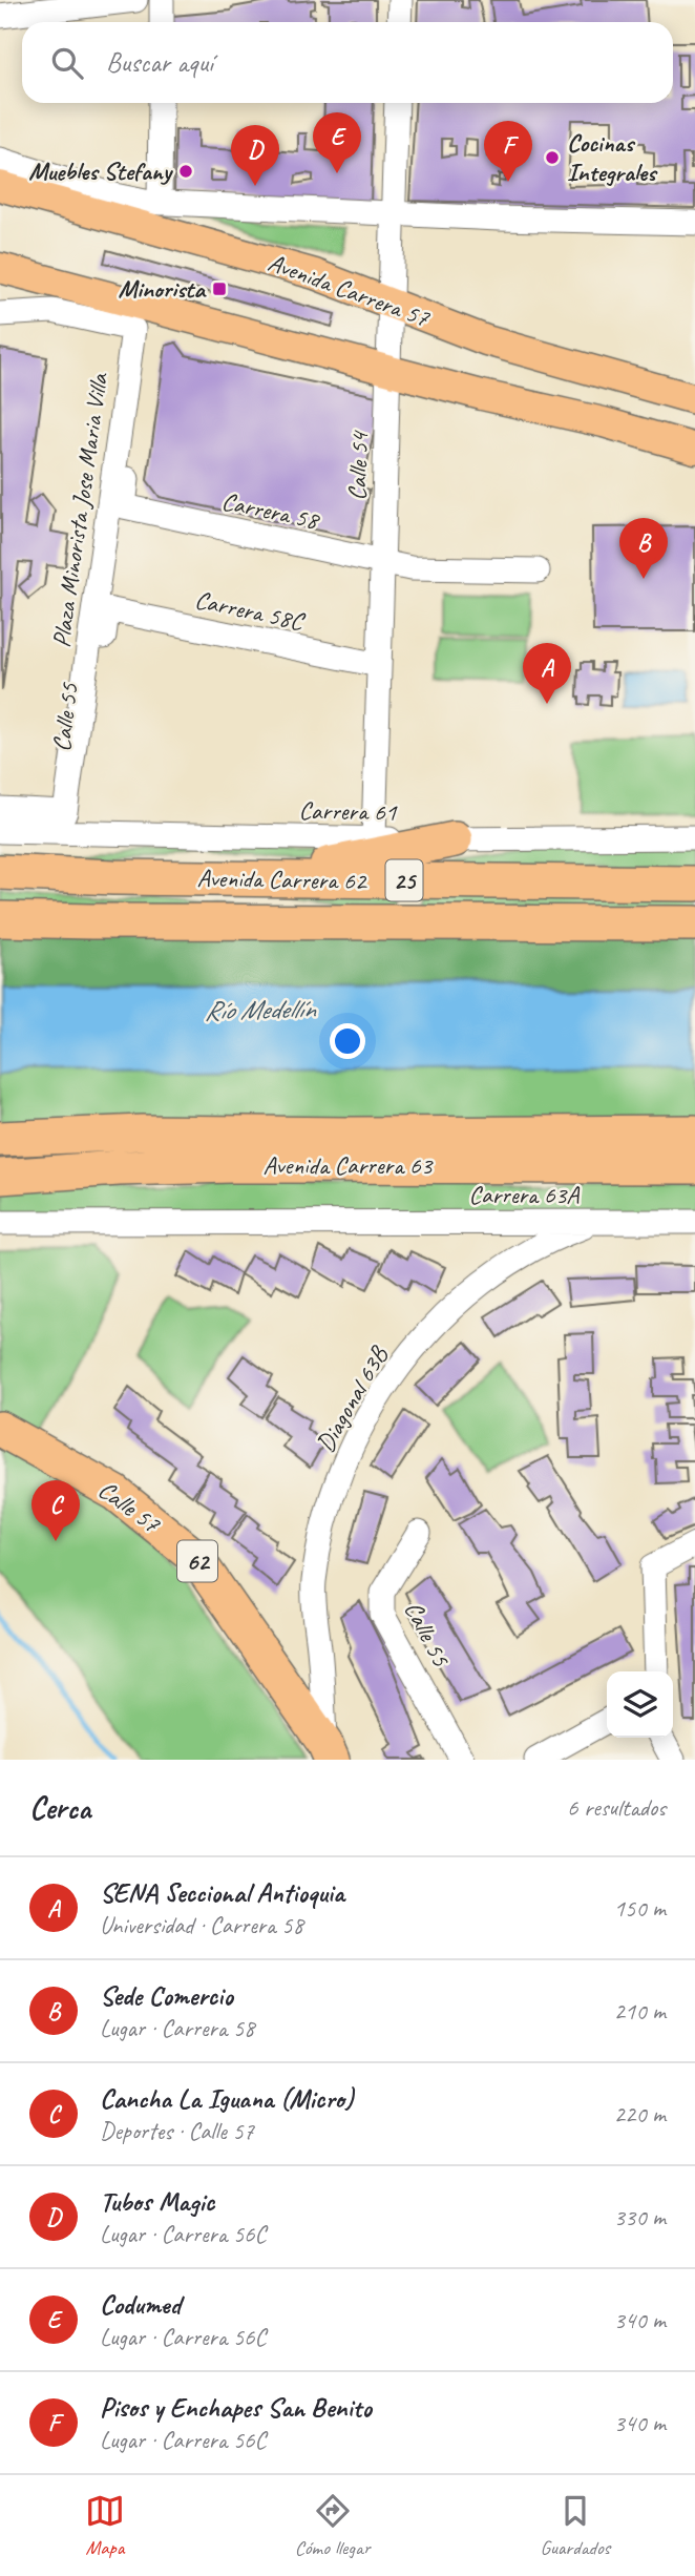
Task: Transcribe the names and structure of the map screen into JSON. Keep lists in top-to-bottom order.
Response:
{
  "streets": {
    "highway": [
      "Avenida Carrera 62",
      "25",
      "Avenida Carrera 63",
      "Calle 57",
      "62"
    ],
    "main road": ["Avenida Carrera 57"],
    "street": [
      "Calle 54",
      "Plaza Minorista Jose Maria Villa",
      "Carrera 58",
      "Carrera 58C",
      "Calle 55",
      "Carrera 61",
      "Carrera 63A",
      "Diagonal 63B"
    ]
  },
  "crossings": [
    ["Avenida Carrera 57", "Calle 54"],
    ["Calle 54", "Carrera 58"],
    ["Calle 54", "Carrera 58C"],
    ["Calle 54", "Carrera 61"],
    ["Carrera 58C", "Calle 55"],
    ["Calle 55", "Carrera 61"],
    ["Carrera 63A", "Diagonal 63B"],
    ["Diagonal 63B", "Calle 57"]
  ],
  "water": ["Río Medellín"],
  "places": {
    "other": ["Cocinas Integrales", "Muebles Stefany"],
    "transit": ["Minorista"]
  },
  "page": {
    "search": "Buscar aquí",
    "pins": [
      "E",
      "F",
      "D",
      "B",
      "A",
      "C"
    ],
    "heading": ["Cerca", "6 resultados"],
    "list": [
      {
        "mark": "A",
        "name": "SENA Seccional Antioquia",
        "note": "Universidad · Carrera 58",
        "value": "150 m"
      },
      {
        "mark": "B",
        "name": "Sede Comercio",
        "note": "Lugar · Carrera 58",
        "value": "210 m"
      },
      {
        "mark": "C",
        "name": "Cancha La Iguana (Micro)",
        "note": "Deportes · Calle 57",
        "value": "220 m"
      },
      {
        "mark": "D",
        "name": "Tubos Magic",
        "note": "Lugar · Carrera 56C",
        "value": "330 m"
      },
      {
        "mark": "E",
        "name": "Codumed",
        "note": "Lugar · Carrera 56C",
        "value": "340 m"
      },
      {
        "mark": "F",
        "name": "Pisos y Enchapes San Benito",
        "note": "Lugar · Carrera 56C",
        "value": "340 m"
      }
    ],
    "nav": ["Mapa", "Cómo llegar", "Guardados"]
  }
}
